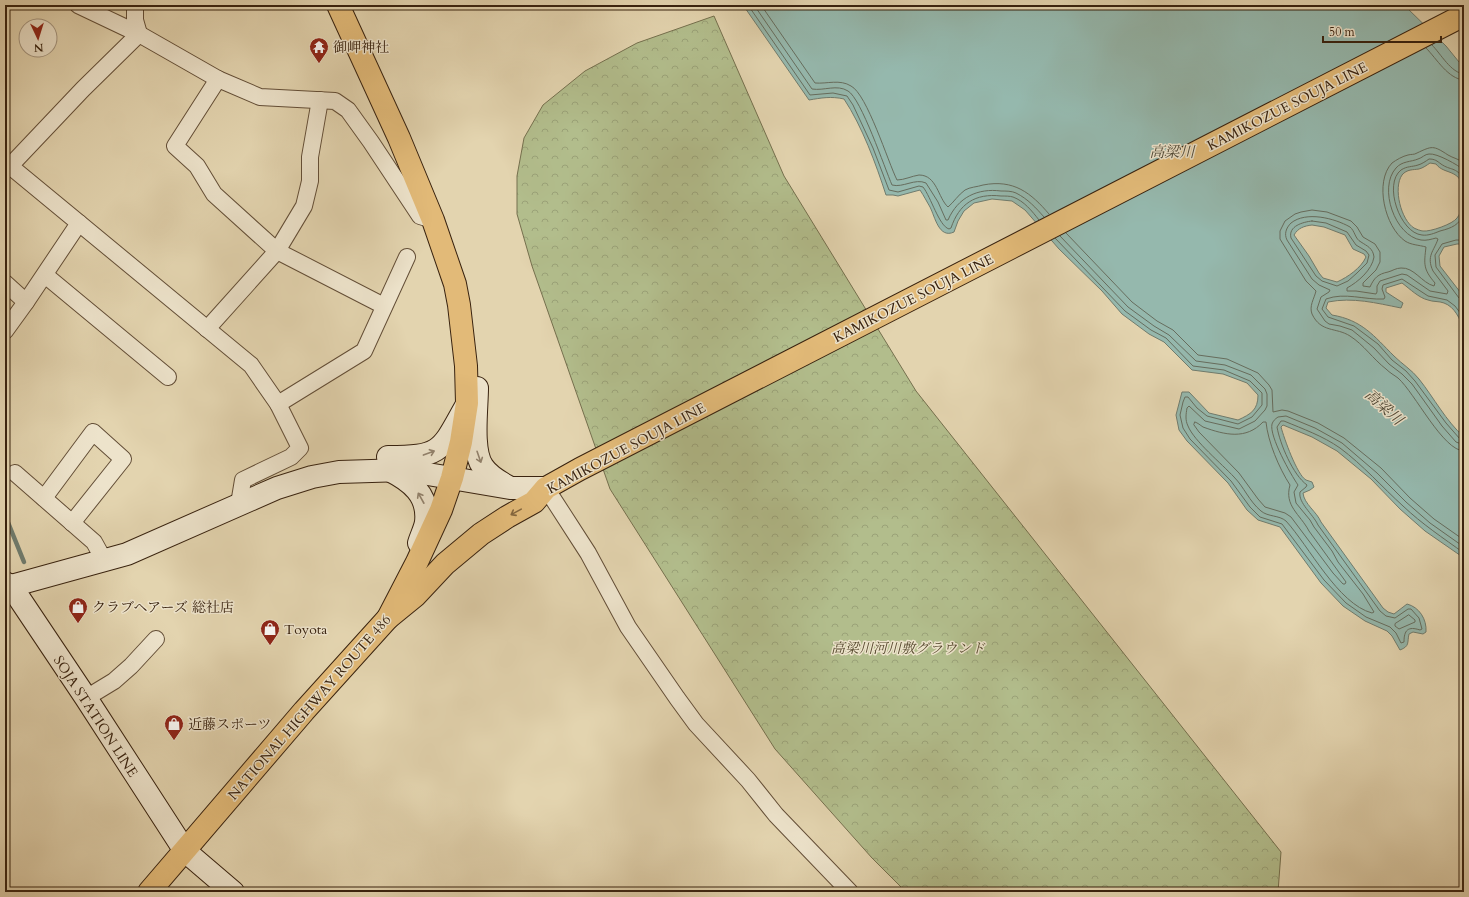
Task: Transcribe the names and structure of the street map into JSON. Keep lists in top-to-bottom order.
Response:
{
  "streets": {
    "main road": ["KAMIKOZUE SOUJA LINE", "NATIONAL HIGHWAY ROUTE 486"],
    "street": ["SOJA STATION LINE"]
  },
  "crossings": [
    ["KAMIKOZUE SOUJA LINE", "NATIONAL HIGHWAY ROUTE 486"],
    ["NATIONAL HIGHWAY ROUTE 486", "SOJA STATION LINE"]
  ],
  "water": ["高梁川"],
  "parks": ["高梁川河川敷グラウンド"],
  "places": {
    "temple": ["御岬神社"],
    "shop": ["クラブヘアーズ 総社店", "Toyota", "近藤スポーツ"]
  },
  "scale_bar": "50 m",
  "north": "bottom"
}
